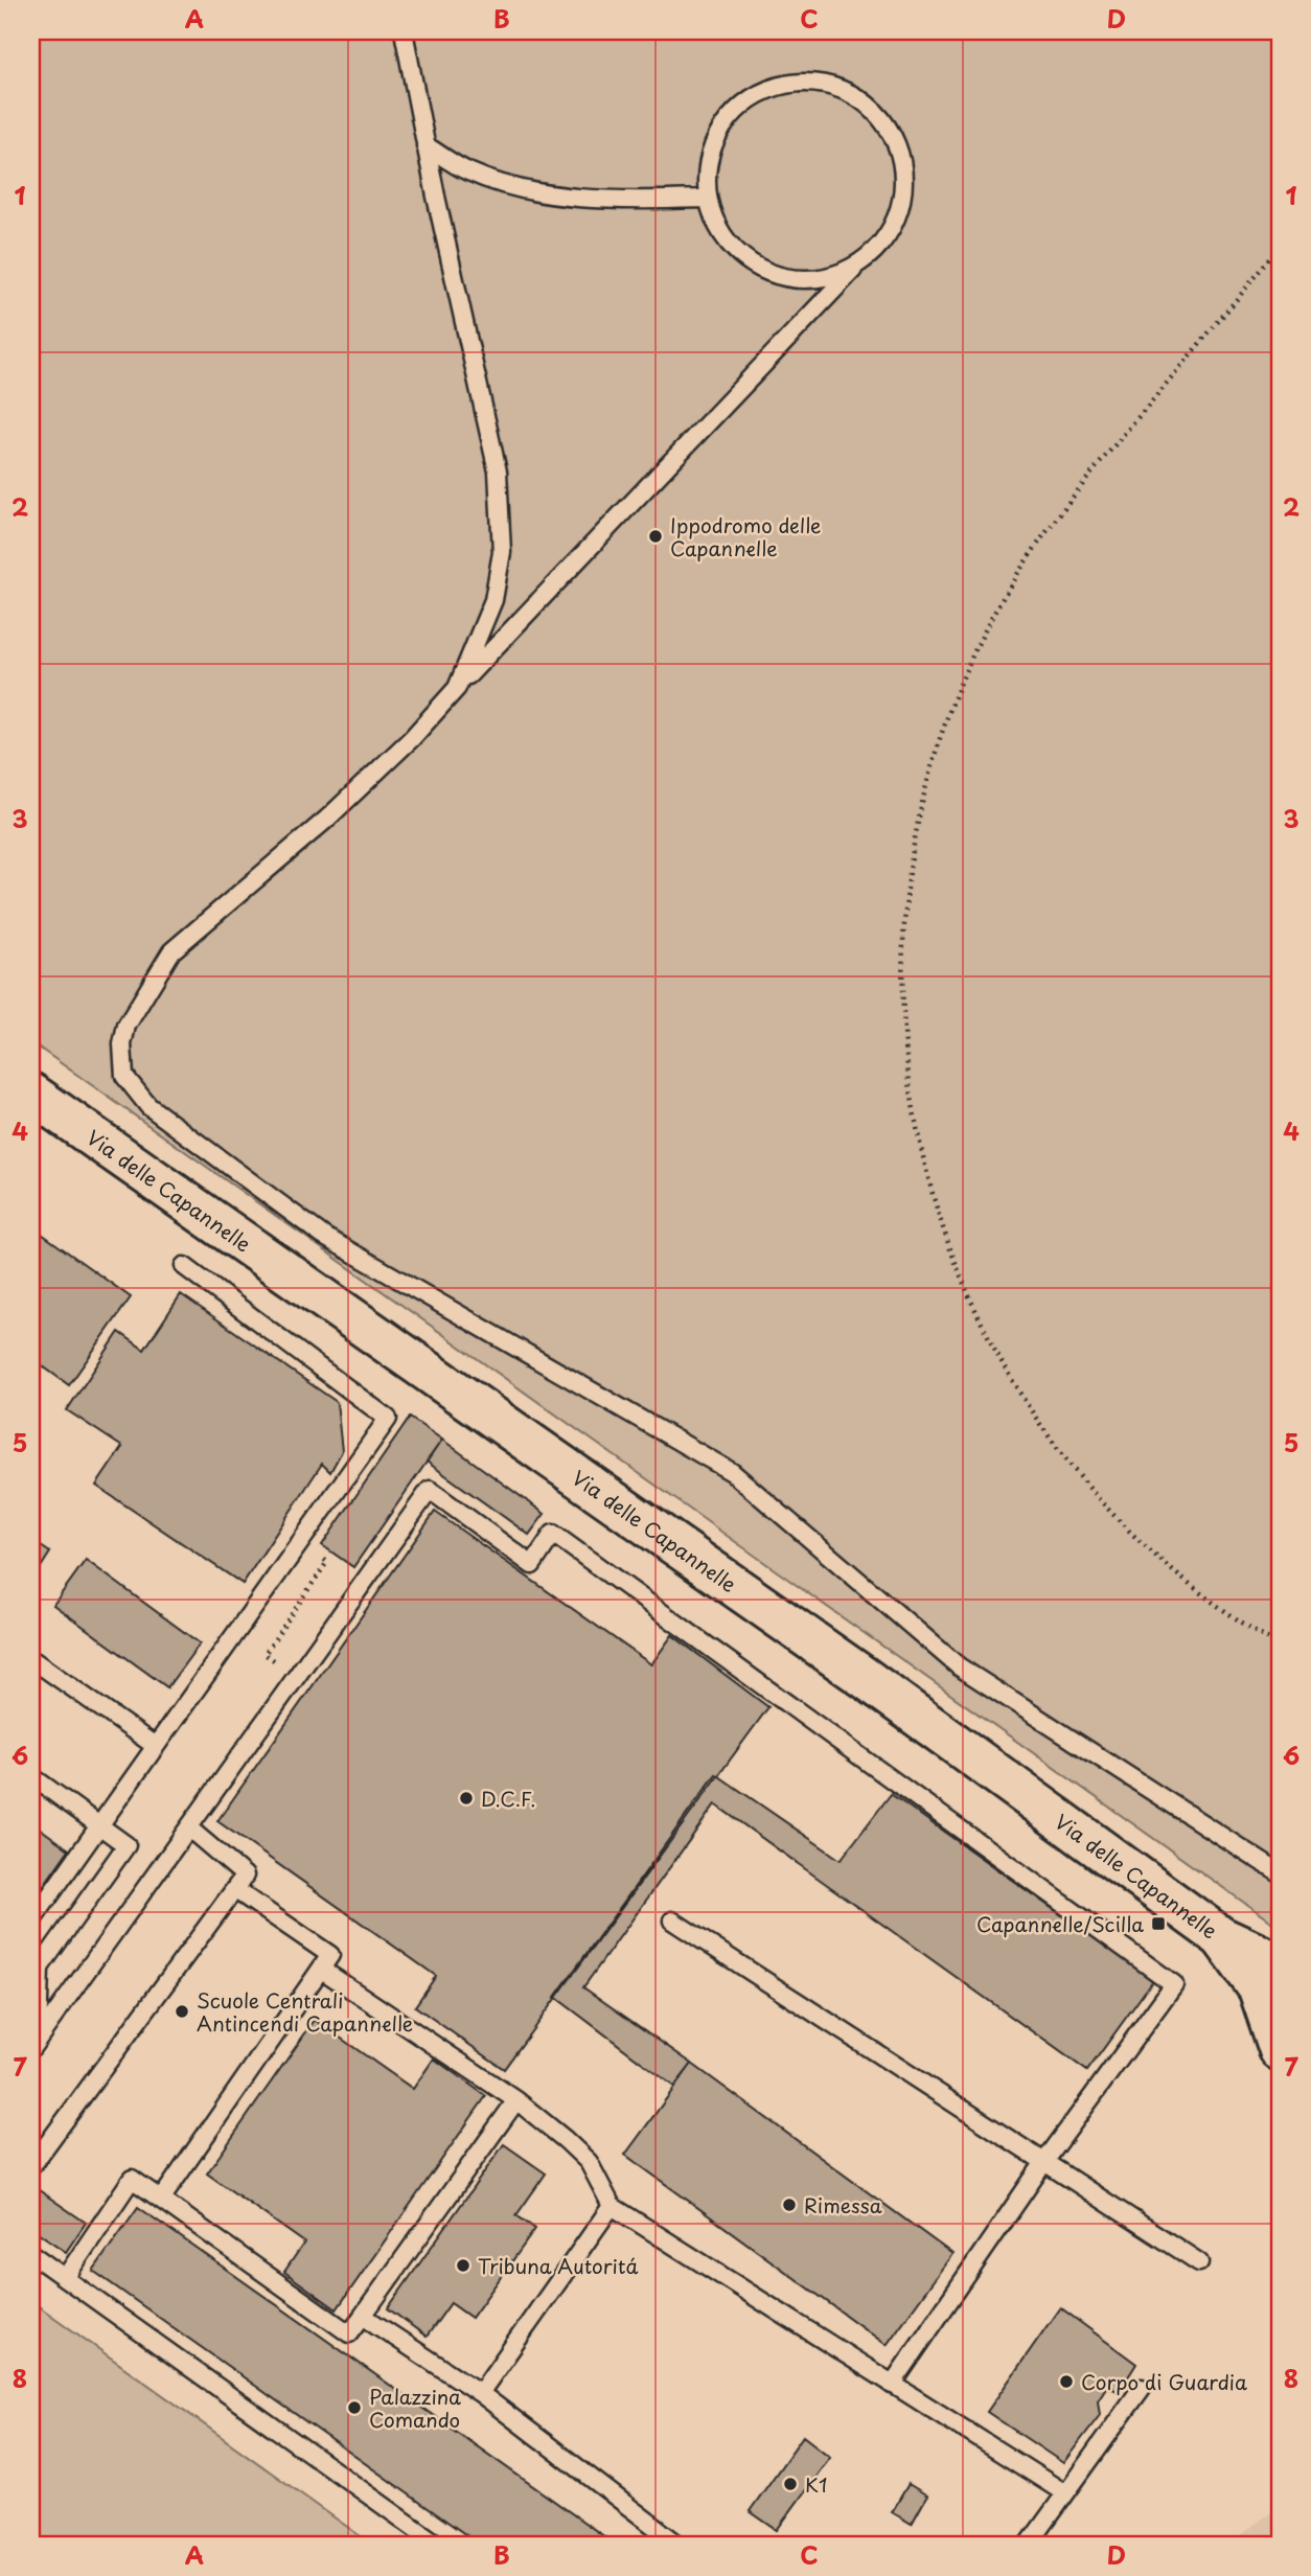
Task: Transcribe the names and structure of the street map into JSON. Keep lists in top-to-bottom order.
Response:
{
  "streets": {
    "street": ["Via delle Capannelle"]
  },
  "places": {
    "other": [
      "Ippodromo delle Capannelle",
      "D.C.F.",
      "Scuole Centrali Antincendi Capannelle",
      "Rimessa",
      "Tribuna Autoritá",
      "Corpo di Guardia",
      "Palazzina Comando",
      "K1"
    ],
    "transit": ["Capannelle/Scilla"]
  },
  "grid": {
    "columns": [
      "A",
      "B",
      "C",
      "D"
    ],
    "rows": [
      "1",
      "2",
      "3",
      "4",
      "5",
      "6",
      "7",
      "8"
    ]
  }
}
